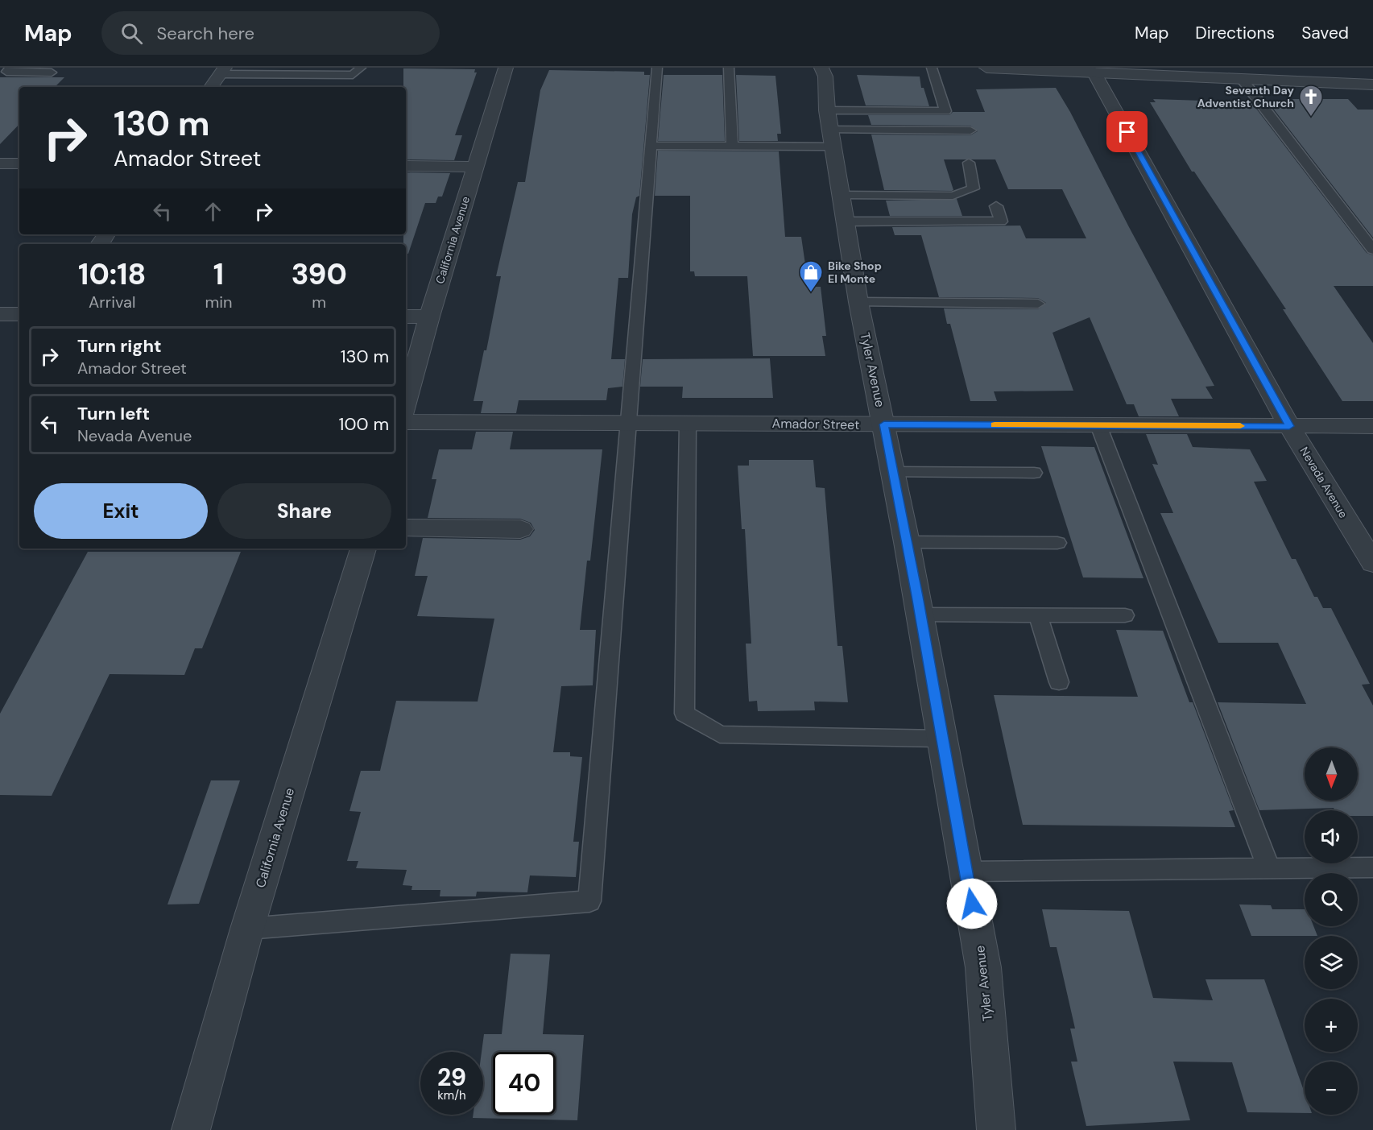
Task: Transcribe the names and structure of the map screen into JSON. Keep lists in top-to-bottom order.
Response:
{
  "streets": {
    "street": [
      "California Avenue",
      "Tyler Avenue",
      "Amador Street",
      "Nevada Avenue"
    ]
  },
  "crossings": [
    ["Tyler Avenue", "Amador Street"],
    ["Amador Street", "Nevada Avenue"]
  ],
  "places": {
    "church": ["Seventh Day Adventist Church"],
    "shop": ["Bike Shop El Monte"]
  },
  "north": "bottom",
  "page": {
    "header": "Map",
    "search": "Search here",
    "nav": ["Map", "Directions", "Saved"],
    "turn": ["130 m", "Amador Street"],
    "eta": [
      "10:18",
      "Arrival",
      "1",
      "min",
      "390",
      "m"
    ],
    "list": [
      {
        "name": "Turn right",
        "note": "Amador Street",
        "value": "130 m"
      },
      {
        "name": "Turn left",
        "note": "Nevada Avenue",
        "value": "100 m"
      }
    ],
    "buttons": ["Exit", "Share"],
    "map_buttons": ["+", "−"],
    "speed": "29 km/h",
    "limit": "40"
  }
}
